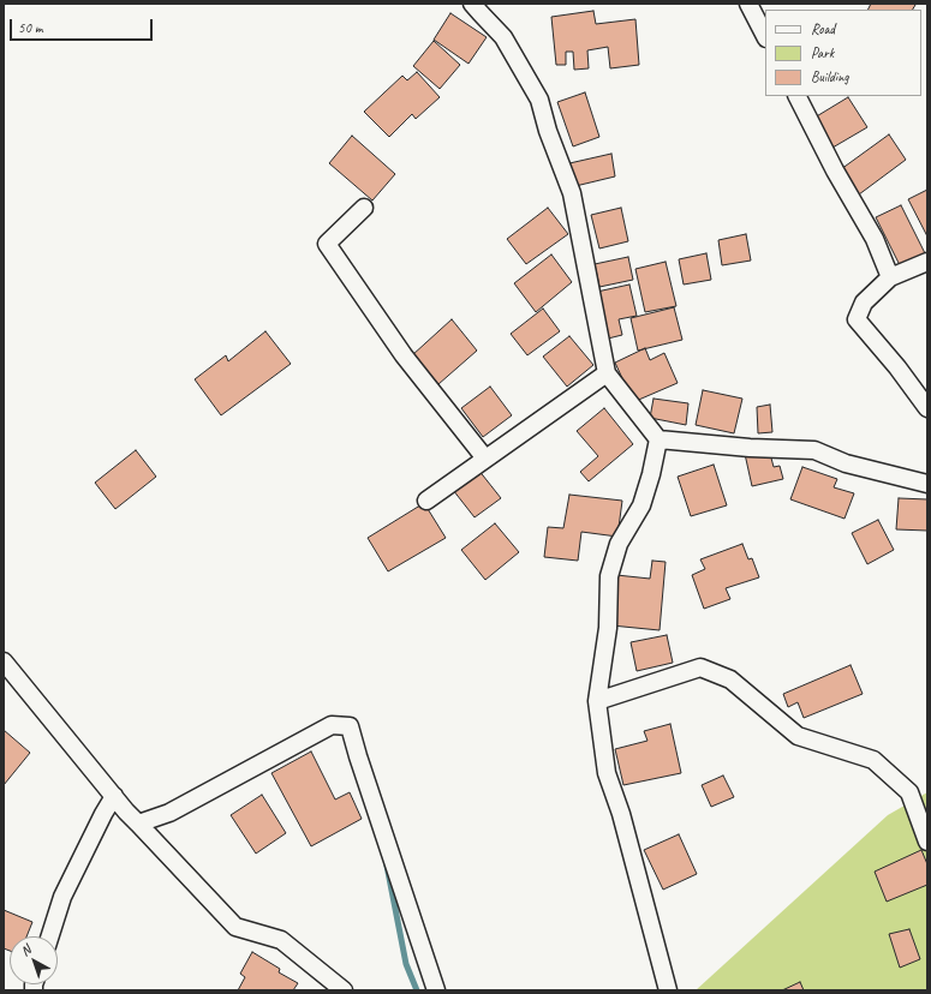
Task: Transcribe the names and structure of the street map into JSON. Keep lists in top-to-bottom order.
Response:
{
  "legend": ["Road", "Park", "Building"],
  "scale_bar": "50 m",
  "north": "top left"
}
